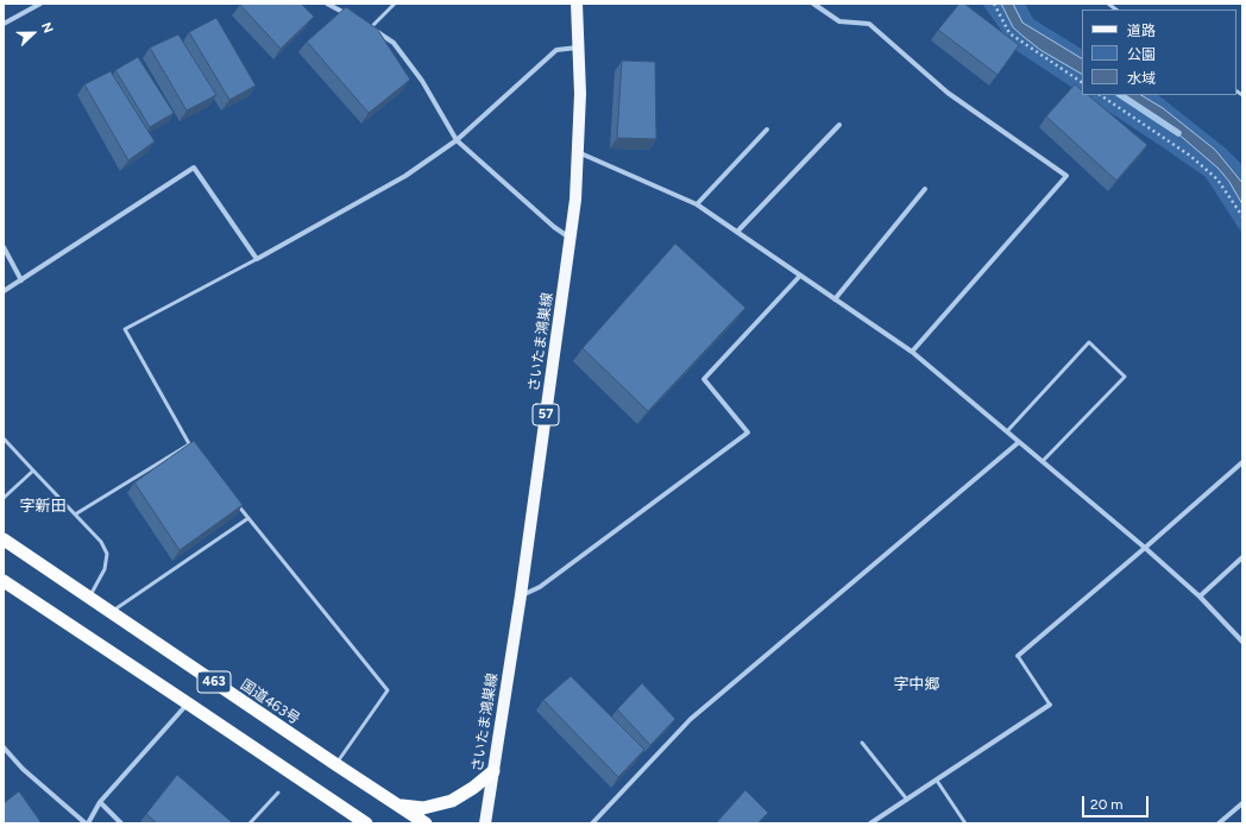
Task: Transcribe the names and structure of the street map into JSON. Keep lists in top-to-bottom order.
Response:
{
  "streets": {
    "highway": ["463", "国道463号"],
    "main road": ["さいたま鴻巣線", "57"]
  },
  "districts": ["字新田", "字中郷"],
  "legend": ["道路", "公園", "水域"],
  "scale_bar": "20 m",
  "north": "right"
}
